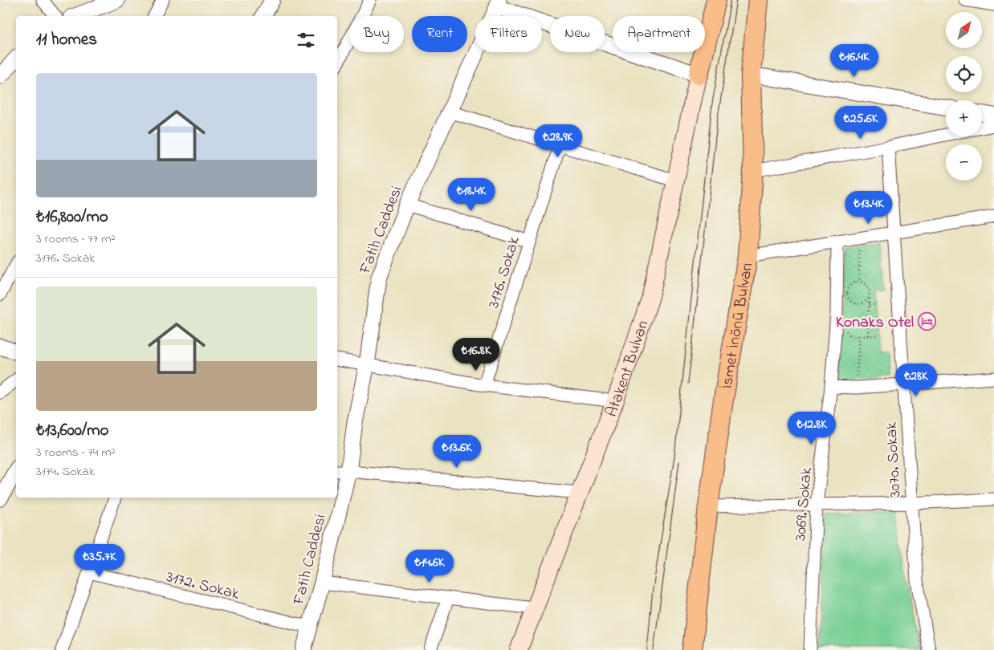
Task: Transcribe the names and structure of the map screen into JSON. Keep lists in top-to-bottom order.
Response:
{
  "streets": {
    "main road": ["İsmet İnönü Bulvarı", "Atakent Bulvarı"],
    "street": [
      "Fatih Caddesi",
      "3176. Sokak",
      "3070. Sokak",
      "3069. Sokak",
      "3172. Sokak"
    ]
  },
  "crossings": [
    ["Fatih Caddesi", "3172. Sokak"]
  ],
  "places": {
    "hotel": ["Konaks Otel"]
  },
  "north": "top right",
  "page": {
    "map_buttons": ["+", "−"],
    "chip": [
      "Buy",
      "Rent",
      "Filters",
      "New",
      "Apartment"
    ],
    "heading": "11 homes",
    "price": [
      "₺16.4K",
      "₺25.6K",
      "₺28.9K",
      "₺18.4K",
      "₺13.4K",
      "₺16.8K",
      "₺28K",
      "₺12.8K",
      "₺13.6K",
      "₺35.7K",
      "₺14.6K"
    ],
    "list": [
      {
        "name": "₺16,800/mo",
        "note": "3 rooms · 77 m² · 3176. Sokak"
      },
      {
        "name": "₺13,600/mo",
        "note": "3 rooms · 74 m² · 3174. Sokak"
      }
    ]
  }
}
